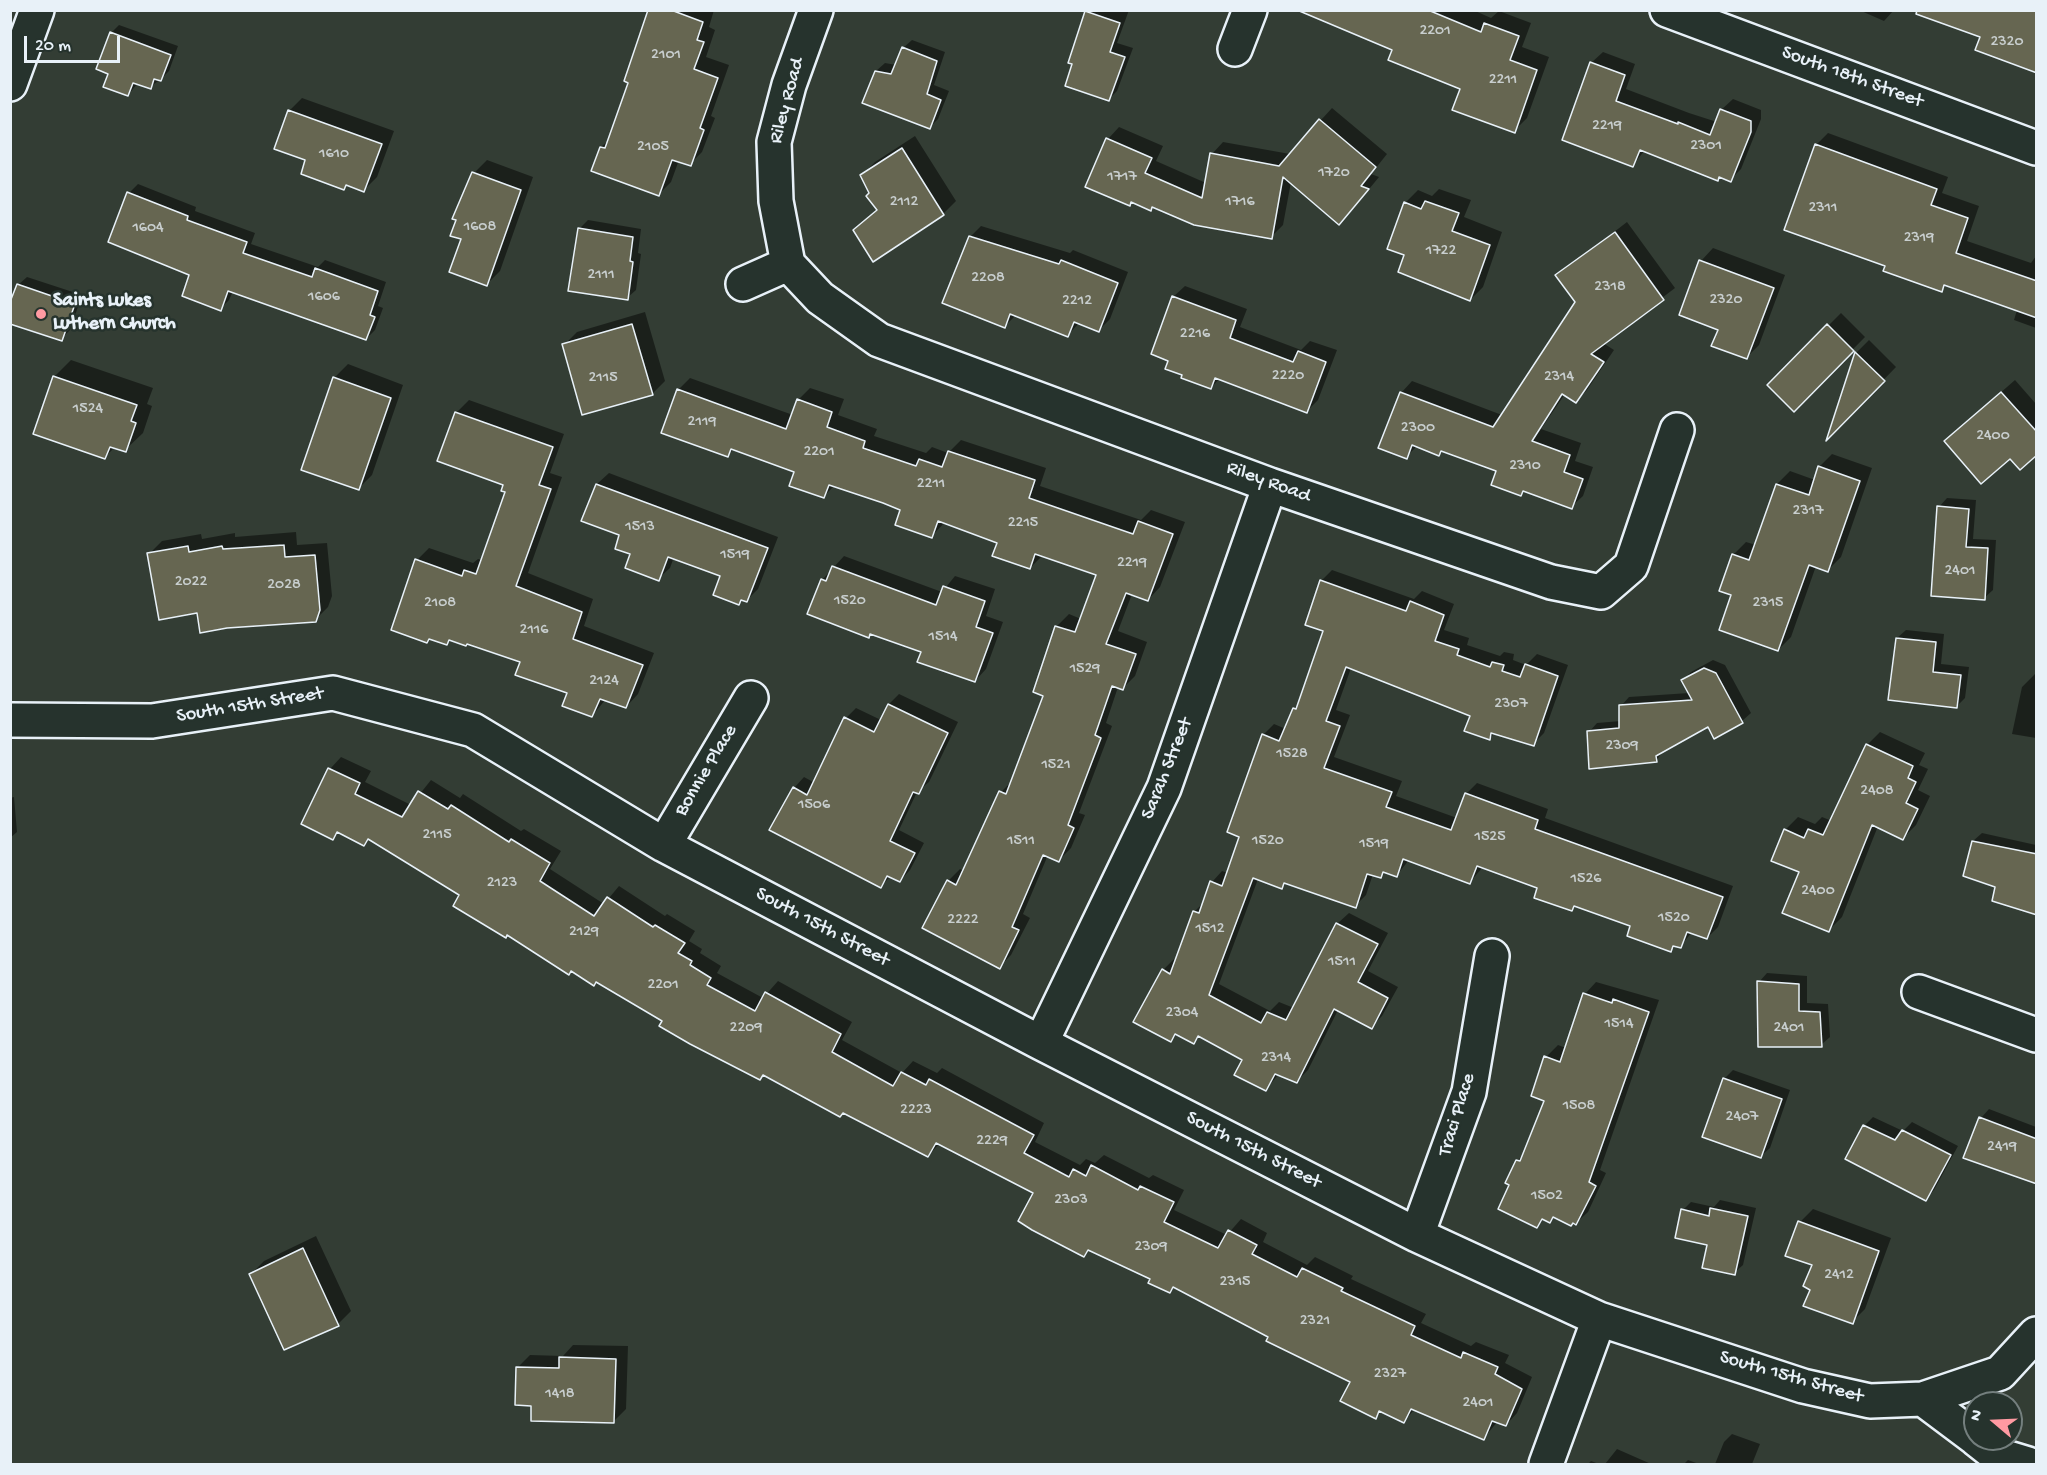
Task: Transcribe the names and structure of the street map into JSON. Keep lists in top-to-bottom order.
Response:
{
  "streets": {
    "street": [
      "South 18th Street",
      "Riley Road",
      "South 15th Street",
      "Sarah Street",
      "Bonnie Place",
      "Traci Place"
    ]
  },
  "crossings": [
    ["Riley Road", "Sarah Street"],
    ["South 15th Street", "Sarah Street"],
    ["South 15th Street", "Bonnie Place"],
    ["South 15th Street", "Traci Place"]
  ],
  "places": ["Saints Lukes Luthern Church"],
  "house_numbers": [
    "2201",
    "2320",
    "2101",
    "2211",
    "2219",
    "2301",
    "2105",
    "1610",
    "1720",
    "1717",
    "2112",
    "1716",
    "2311",
    "1608",
    "1604",
    "2319",
    "1722",
    "2111",
    "2208",
    "2318",
    "1606",
    "2320",
    "2212",
    "2216",
    "2220",
    "2314",
    "2115",
    "1524",
    "2119",
    "2300",
    "2400",
    "2201",
    "2310",
    "2211",
    "2317",
    "2215",
    "1513",
    "1519",
    "2219",
    "2401",
    "2022",
    "2028",
    "1520",
    "2108",
    "2315",
    "2116",
    "1514",
    "1529",
    "2124",
    "2307",
    "2309",
    "1528",
    "1521",
    "2408",
    "1506",
    "2115",
    "1525",
    "1511",
    "1520",
    "1519",
    "1526",
    "2123",
    "2400",
    "1520",
    "2222",
    "1512",
    "2129",
    "1511",
    "2201",
    "2304",
    "1514",
    "2209",
    "2401",
    "2314",
    "1508",
    "2223",
    "2407",
    "2229",
    "2419",
    "1502",
    "2303",
    "2309",
    "2412",
    "2315",
    "2321",
    "2327",
    "1418",
    "2401"
  ],
  "scale_bar": "20 m",
  "north": "left"
}
